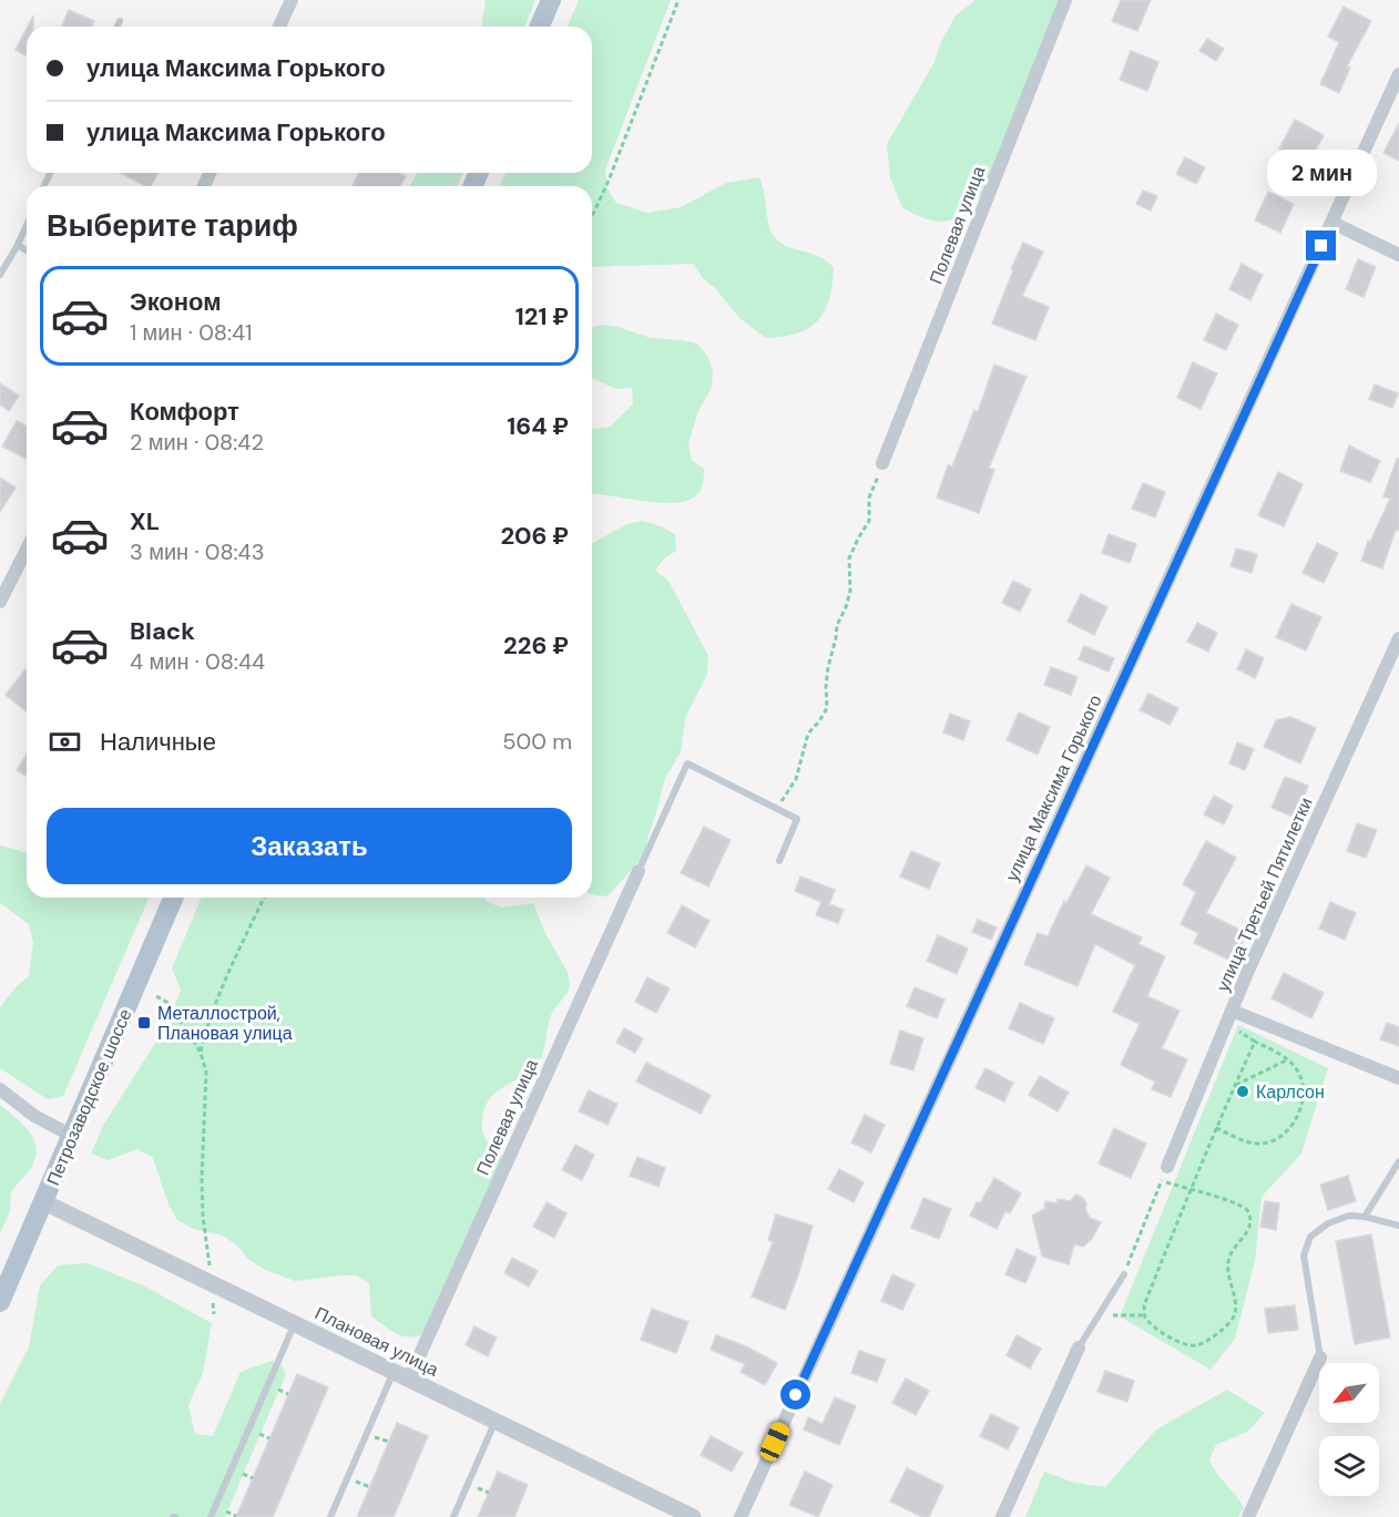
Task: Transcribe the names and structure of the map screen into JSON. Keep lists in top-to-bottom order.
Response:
{
  "streets": {
    "main road": ["Петрозаводское шоссе"],
    "street": [
      "Полевая улица",
      "улица Максима Горького",
      "улица Третьей Пятилетки",
      "Плановая улица"
    ]
  },
  "crossings": [
    ["Полевая улица", "Плановая улица"],
    ["Петрозаводское шоссе", "Плановая улица"]
  ],
  "places": {
    "transit": ["Металлострой, Плановая улица"],
    "other": ["Карлсон"]
  },
  "north": "bottom left",
  "page": {
    "banner": ["улица Максима Горького", "улица Максима Горького"],
    "bubble": "2 мин",
    "heading": "Выберите тариф",
    "list": [
      {
        "name": "Эконом",
        "note": "1 мин · 08:41",
        "value": "121 ₽"
      },
      {
        "name": "Комфорт",
        "note": "2 мин · 08:42",
        "value": "164 ₽"
      },
      {
        "name": "XL",
        "note": "3 мин · 08:43",
        "value": "206 ₽"
      },
      {
        "name": "Black",
        "note": "4 мин · 08:44",
        "value": "226 ₽"
      }
    ],
    "pay": ["Наличные", "500 m"],
    "buttons": "Заказать"
  }
}
